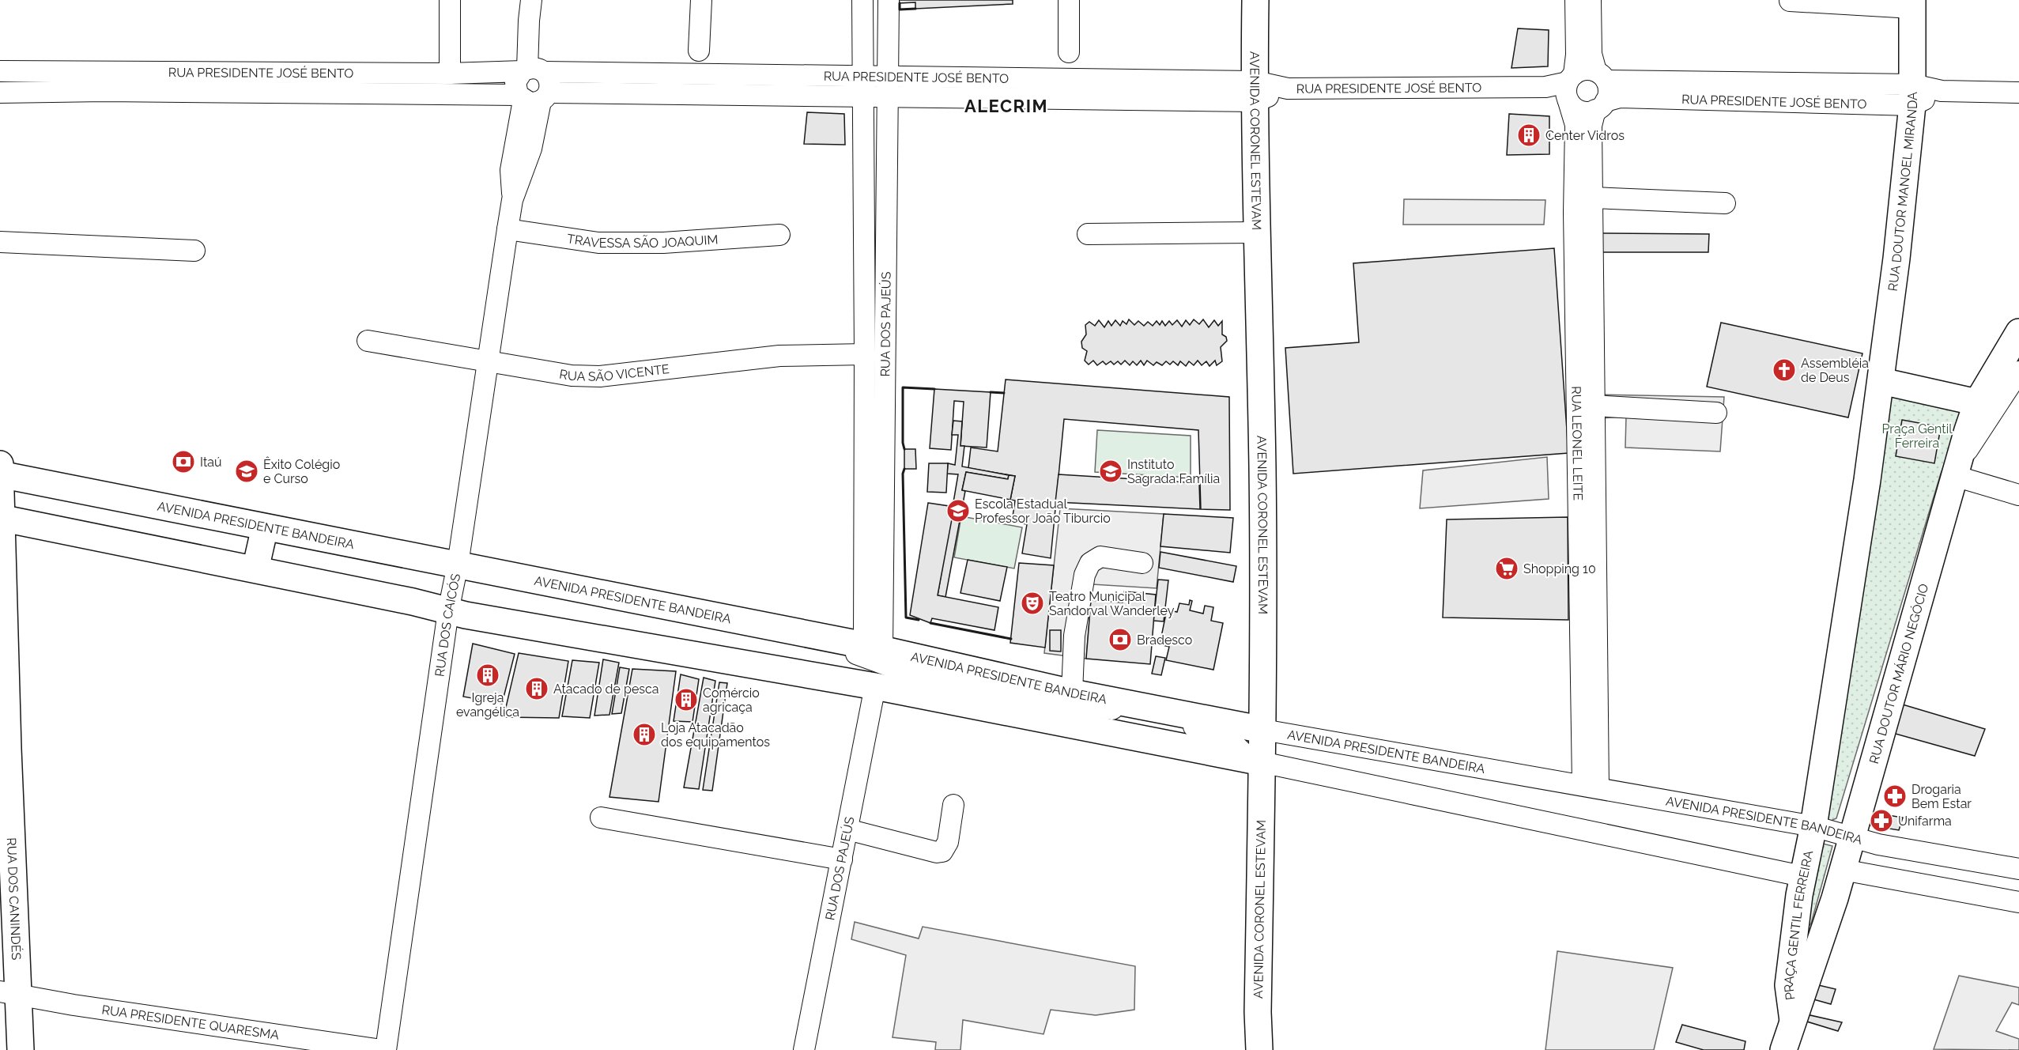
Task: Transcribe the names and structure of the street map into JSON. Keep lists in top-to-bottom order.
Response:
{
  "streets": {
    "main road": [
      "AVENIDA CORONEL ESTEVAM",
      "RUA DOUTOR MANOEL MIRANDA",
      "AVENIDA PRESIDENTE BANDEIRA",
      "RUA DOUTOR MÁRIO NEGÓCIO",
      "RUA DOS CANINDÉS",
      "PRAÇA GENTIL FERREIRA"
    ],
    "street": [
      "RUA PRESIDENTE JOSÉ BENTO",
      "TRAVESSA SÃO JOAQUIM",
      "RUA DOS PAJEÚS",
      "RUA SÃO VICENTE",
      "RUA LEONEL LEITE",
      "RUA DOS CAICÓS",
      "RUA PRESIDENTE QUARESMA"
    ]
  },
  "crossings": [
    ["RUA PRESIDENTE JOSÉ BENTO", "AVENIDA CORONEL ESTEVAM"],
    ["RUA PRESIDENTE JOSÉ BENTO", "RUA DOUTOR MANOEL MIRANDA"],
    ["RUA PRESIDENTE JOSÉ BENTO", "RUA DOS PAJEÚS"],
    ["RUA PRESIDENTE JOSÉ BENTO", "RUA LEONEL LEITE"],
    ["RUA PRESIDENTE JOSÉ BENTO", "RUA DOS CAICÓS"],
    ["AVENIDA CORONEL ESTEVAM", "AVENIDA PRESIDENTE BANDEIRA"],
    ["RUA DOUTOR MANOEL MIRANDA", "PRAÇA GENTIL FERREIRA"],
    ["TRAVESSA SÃO JOAQUIM", "RUA DOS CAICÓS"],
    ["RUA DOS PAJEÚS", "RUA SÃO VICENTE"],
    ["RUA DOS PAJEÚS", "AVENIDA PRESIDENTE BANDEIRA"],
    ["RUA SÃO VICENTE", "RUA DOS CAICÓS"],
    ["RUA LEONEL LEITE", "AVENIDA PRESIDENTE BANDEIRA"],
    ["AVENIDA PRESIDENTE BANDEIRA", "RUA DOS CAICÓS"],
    ["AVENIDA PRESIDENTE BANDEIRA", "RUA DOUTOR MÁRIO NEGÓCIO"],
    ["AVENIDA PRESIDENTE BANDEIRA", "RUA DOS CANINDÉS"],
    ["AVENIDA PRESIDENTE BANDEIRA", "PRAÇA GENTIL FERREIRA"],
    ["RUA DOUTOR MÁRIO NEGÓCIO", "PRAÇA GENTIL FERREIRA"],
    ["RUA DOS CANINDÉS", "RUA PRESIDENTE QUARESMA"]
  ],
  "districts": ["ALECRIM"],
  "parks": ["Praça Gentil Ferreira"],
  "places": {
    "building": [
      "Center Vidros",
      "Igreja evangélica",
      "Atacado de pesca",
      "Comércio agricaça",
      "Loja Atacadão dos equipamentos"
    ],
    "church": ["Assembléia de Deus"],
    "bank": ["Itaú", "Bradesco"],
    "school or university": ["Êxito Colégio e Curso", "Instituto Sagrada Família", "Escola Estadual Professor João Tiburcio"],
    "supermarket": ["Shopping 10"],
    "theatre": ["Teatro Municipal Sandorval Wanderley"],
    "pharmacy": ["Drogaria Bem Estar", "Unifarma"]
  }
}
